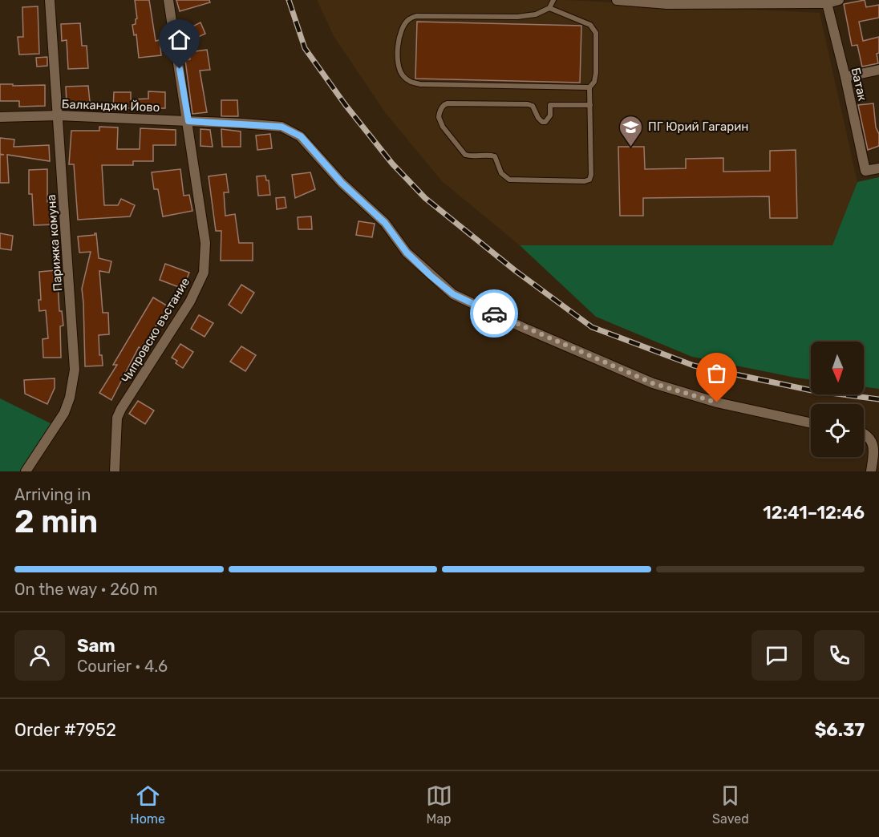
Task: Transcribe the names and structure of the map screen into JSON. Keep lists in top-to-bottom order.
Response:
{
  "streets": {
    "street": [
      "Батак",
      "Балканджи Йово",
      "Парижка комуна",
      "Чипровско въстание"
    ]
  },
  "crossings": [
    ["Балканджи Йово", "Парижка комуна"],
    ["Балканджи Йово", "Чипровско въстание"]
  ],
  "places": {
    "school or university": ["ПГ Юрий Гагарин"]
  },
  "north": "bottom",
  "page": {
    "heading": ["2 min", "Arriving in", "12:41–12:46"],
    "panel": [
      "Sam",
      "Courier · 4.6",
      "Order #7952",
      "$6.37"
    ],
    "bar": "On the way · 260 m",
    "tabs": ["Home", "Map", "Saved"]
  }
}
